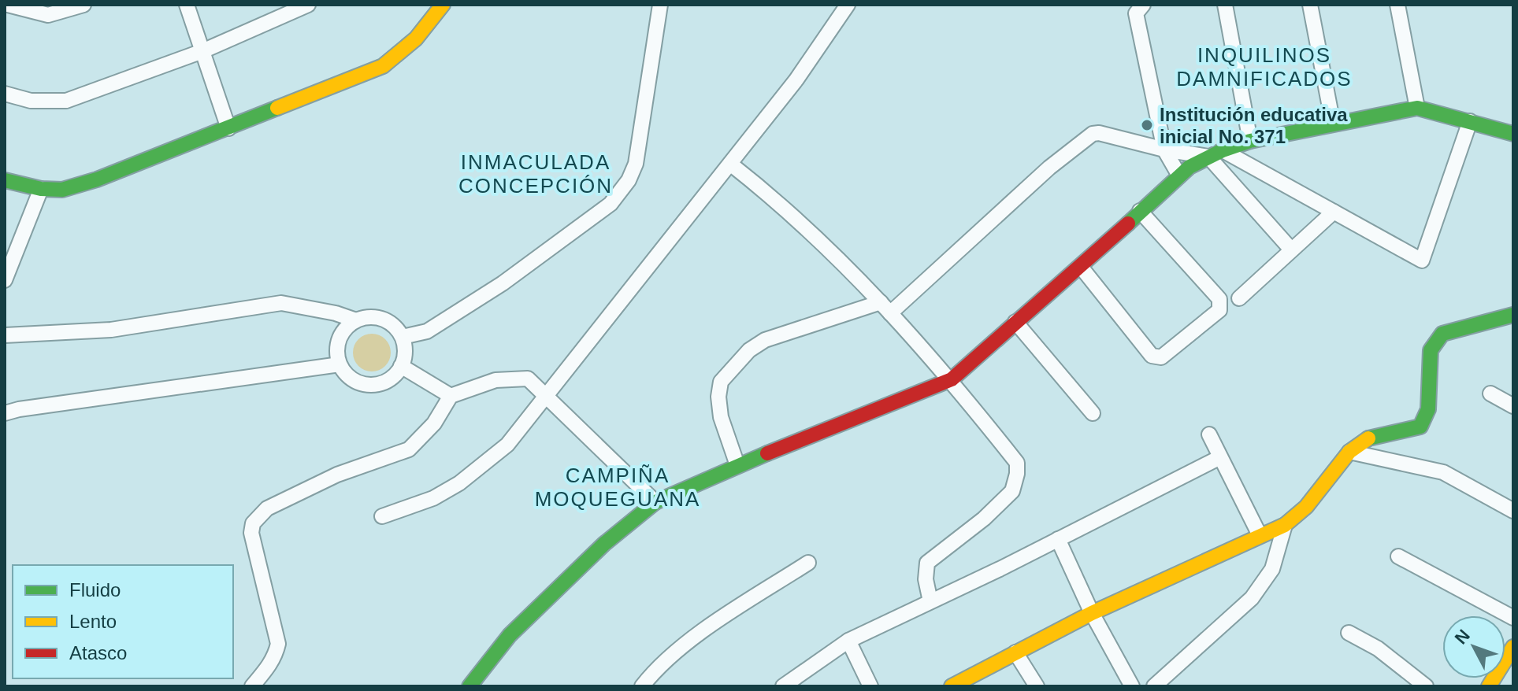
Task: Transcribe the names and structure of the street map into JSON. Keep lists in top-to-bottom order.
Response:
{
  "districts": ["INQUILINOS DAMNIFICADOS", "INMACULADA CONCEPCIÓN", "CAMPIÑA MOQUEGUANA"],
  "places": ["Institución educativa inicial No. 371"],
  "legend": ["Fluido", "Lento", "Atasco"],
  "north": "top left"
}
